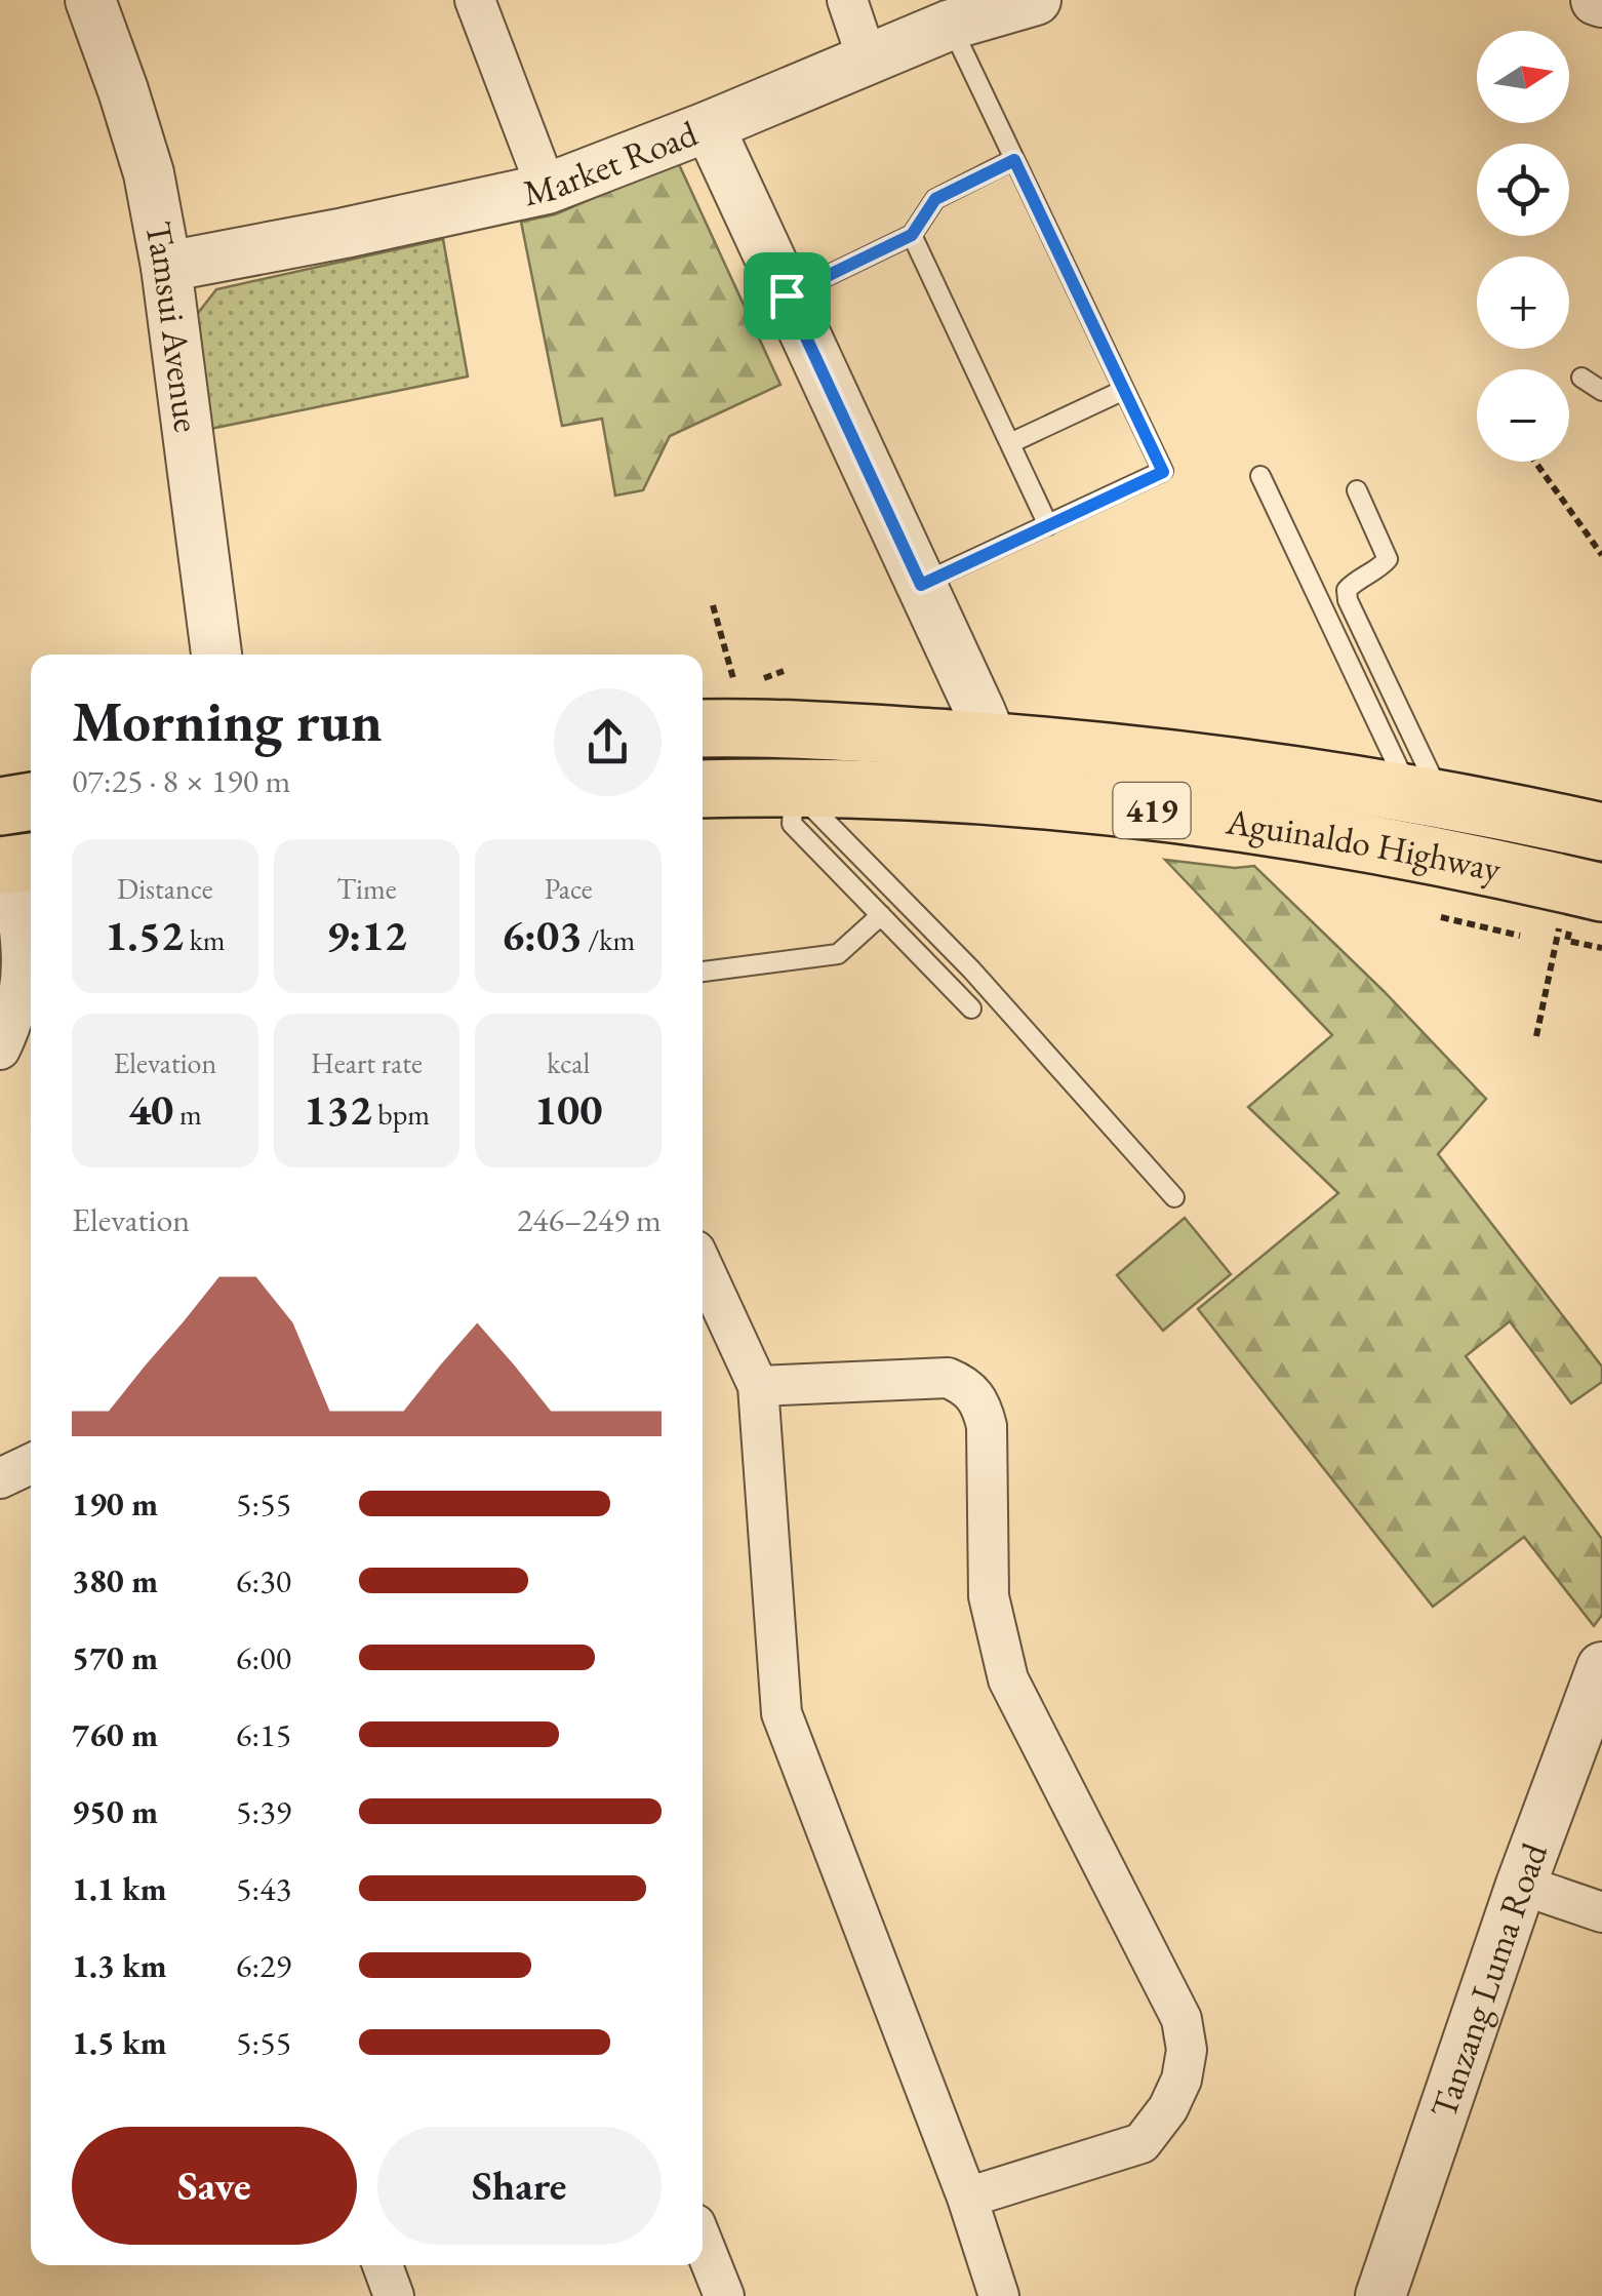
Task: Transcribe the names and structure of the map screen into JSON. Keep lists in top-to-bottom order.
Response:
{
  "streets": {
    "highway": ["419", "Aguinaldo Highway"],
    "street": ["Market Road", "Tamsui Avenue", "Tanzang Luma Road"]
  },
  "crossings": [
    ["Market Road", "Tamsui Avenue"]
  ],
  "north": "right",
  "page": {
    "map_buttons": ["+", "−"],
    "heading": ["Morning run", "07:25 · 8 × 190 m"],
    "stats": [
      ["Distance", "1.52 km"],
      ["Time", "9:12"],
      ["Pace", "6:03 /km"],
      ["Elevation", "40 m"],
      ["Heart rate", "132 bpm"],
      ["kcal", "100"]
    ],
    "chart": ["Elevation", "246–249 m"],
    "list": [
      {
        "name": "190 m",
        "note": "5:55"
      },
      {
        "name": "380 m",
        "note": "6:30"
      },
      {
        "name": "570 m",
        "note": "6:00"
      },
      {
        "name": "760 m",
        "note": "6:15"
      },
      {
        "name": "950 m",
        "note": "5:39"
      },
      {
        "name": "1.1 km",
        "note": "5:43"
      },
      {
        "name": "1.3 km",
        "note": "6:29"
      },
      {
        "name": "1.5 km",
        "note": "5:55"
      }
    ],
    "buttons": ["Save", "Share"]
  }
}
